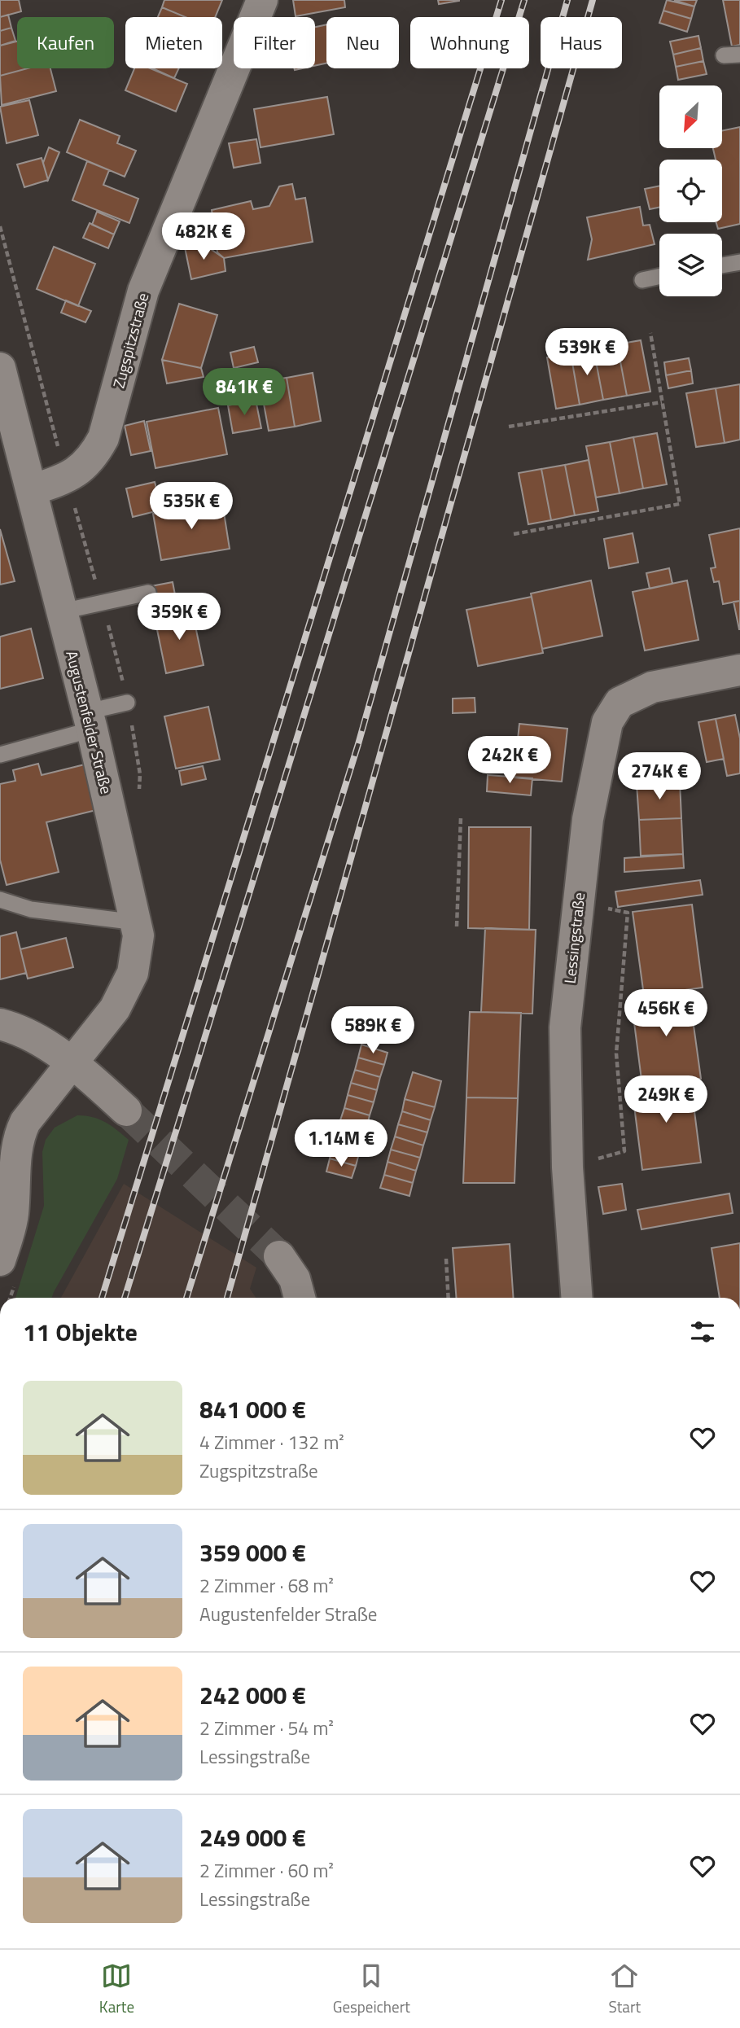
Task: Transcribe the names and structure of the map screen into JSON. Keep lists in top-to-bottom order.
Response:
{
  "streets": {
    "street": ["Zugspitzstraße", "Augustenfelder Straße", "Lessingstraße"]
  },
  "crossings": [
    ["Zugspitzstraße", "Augustenfelder Straße"]
  ],
  "north": "bottom left",
  "page": {
    "chip": [
      "Kaufen",
      "Mieten",
      "Filter",
      "Neu",
      "Wohnung",
      "Haus"
    ],
    "price": [
      "482K €",
      "539K €",
      "841K €",
      "535K €",
      "359K €",
      "242K €",
      "274K €",
      "456K €",
      "589K €",
      "249K €",
      "1.14M €"
    ],
    "heading": "11 Objekte",
    "list": [
      {
        "name": "841 000 €",
        "note": "4 Zimmer · 132 m² · Zugspitzstraße"
      },
      {
        "name": "359 000 €",
        "note": "2 Zimmer · 68 m² · Augustenfelder Straße"
      },
      {
        "name": "242 000 €",
        "note": "2 Zimmer · 54 m² · Lessingstraße"
      },
      {
        "name": "249 000 €",
        "note": "2 Zimmer · 60 m² · Lessingstraße"
      }
    ],
    "tabs": ["Karte", "Gespeichert", "Start"]
  }
}
